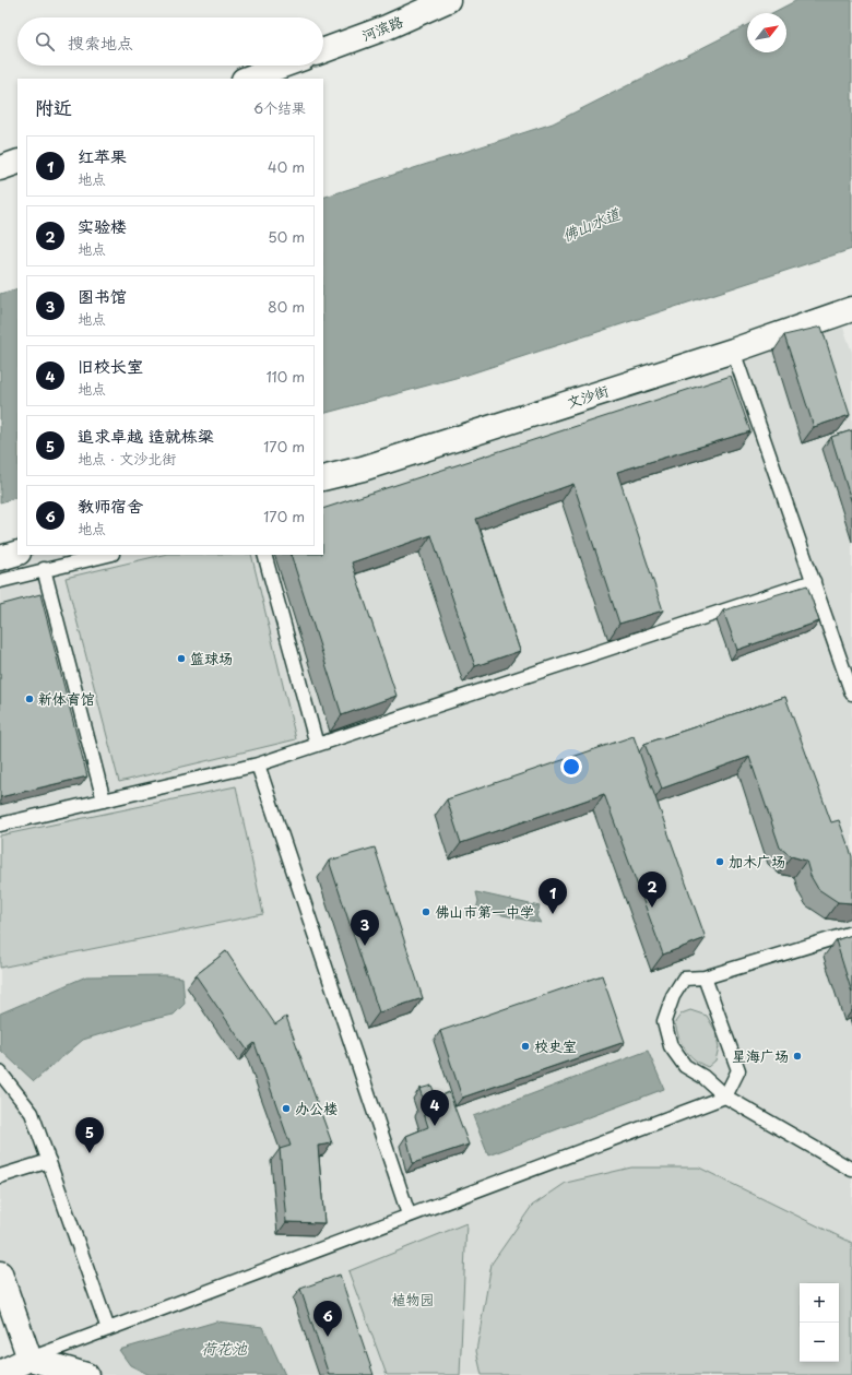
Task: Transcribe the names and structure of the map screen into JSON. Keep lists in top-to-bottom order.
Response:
{
  "streets": {
    "street": ["河滨路", "文沙街"]
  },
  "water": ["佛山水道", "荷花池"],
  "parks": ["植物园"],
  "places": [
    "篮球场",
    "新体育馆",
    "加木广场",
    "佛山市第一中学",
    "校史室",
    "星海广场",
    "办公楼"
  ],
  "north": "top right",
  "page": {
    "search": "搜索地点",
    "heading": ["附近", "6个结果"],
    "list": [
      {
        "mark": "1",
        "name": "红苹果",
        "note": "地点",
        "value": "40 m"
      },
      {
        "mark": "2",
        "name": "实验楼",
        "note": "地点",
        "value": "50 m"
      },
      {
        "mark": "3",
        "name": "图书馆",
        "note": "地点",
        "value": "80 m"
      },
      {
        "mark": "4",
        "name": "旧校长室",
        "note": "地点",
        "value": "110 m"
      },
      {
        "mark": "5",
        "name": "追求卓越 造就栋梁",
        "note": "地点 · 文沙北街",
        "value": "170 m"
      },
      {
        "mark": "6",
        "name": "教师宿舍",
        "note": "地点",
        "value": "170 m"
      }
    ],
    "pins": [
      "2",
      "1",
      "3",
      "4",
      "5",
      "6"
    ],
    "map_buttons": ["+", "−"]
  }
}
